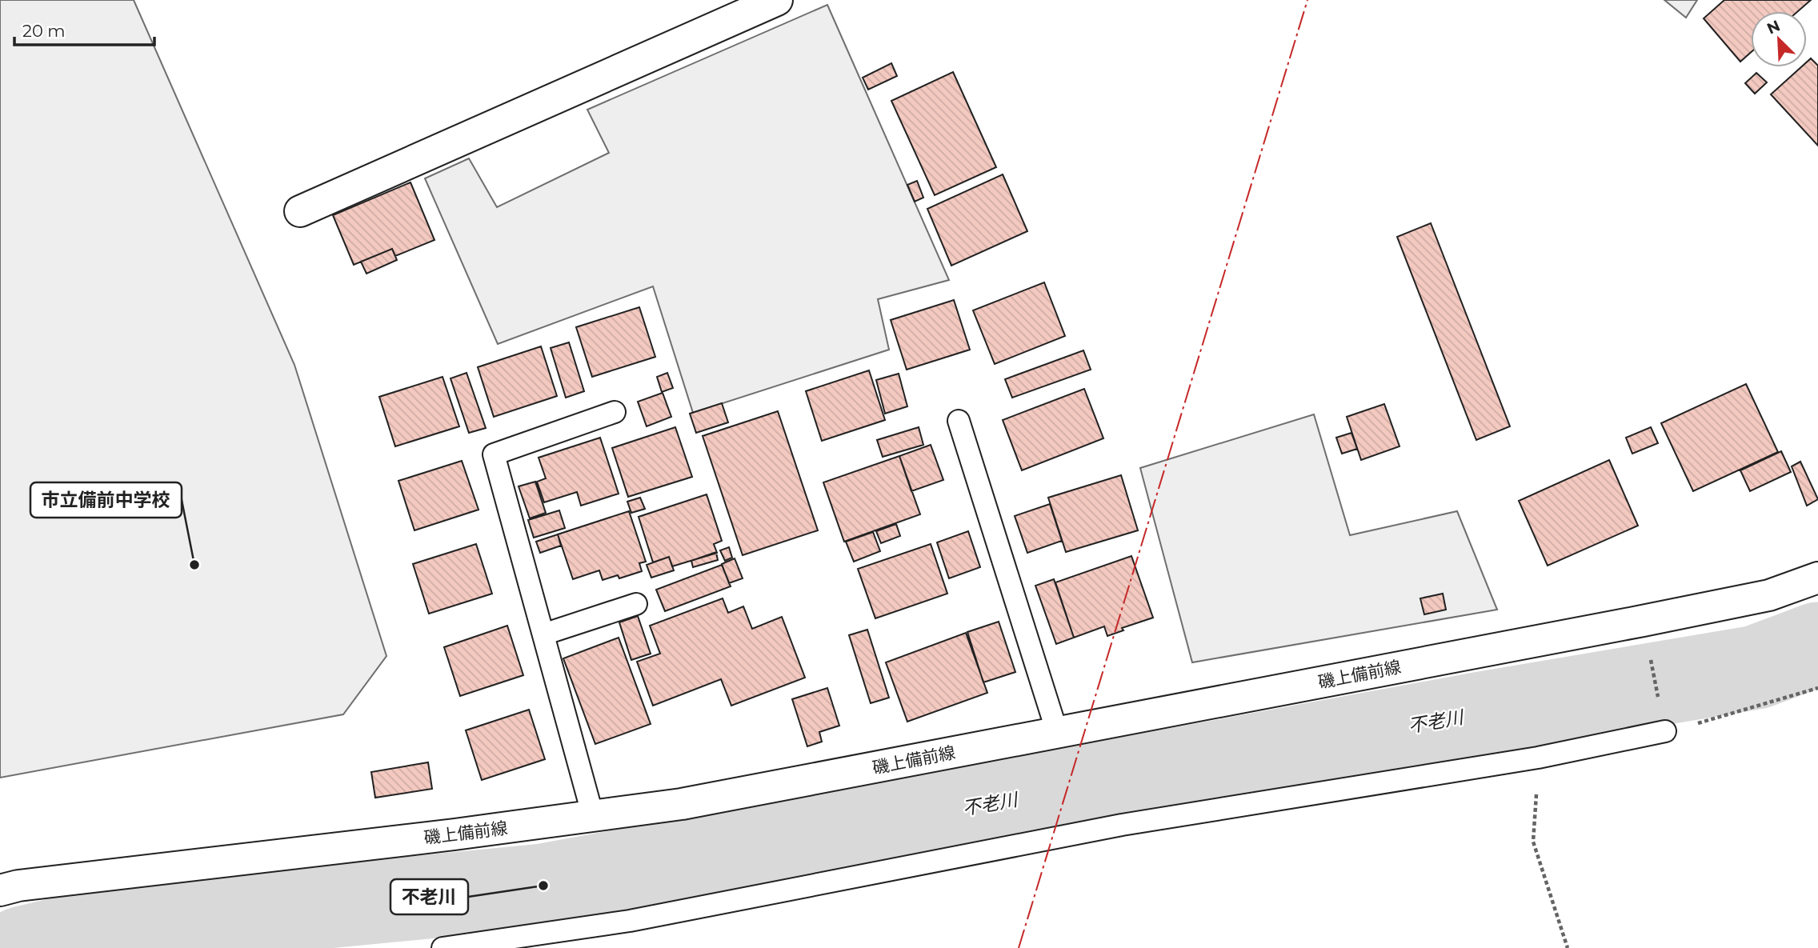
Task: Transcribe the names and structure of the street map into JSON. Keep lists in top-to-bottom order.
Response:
{
  "streets": {
    "main road": ["磯上備前線"]
  },
  "water": ["不老川"],
  "places": ["市立備前中学校", "不老川"],
  "scale_bar": "20 m",
  "north": "top left"
}
